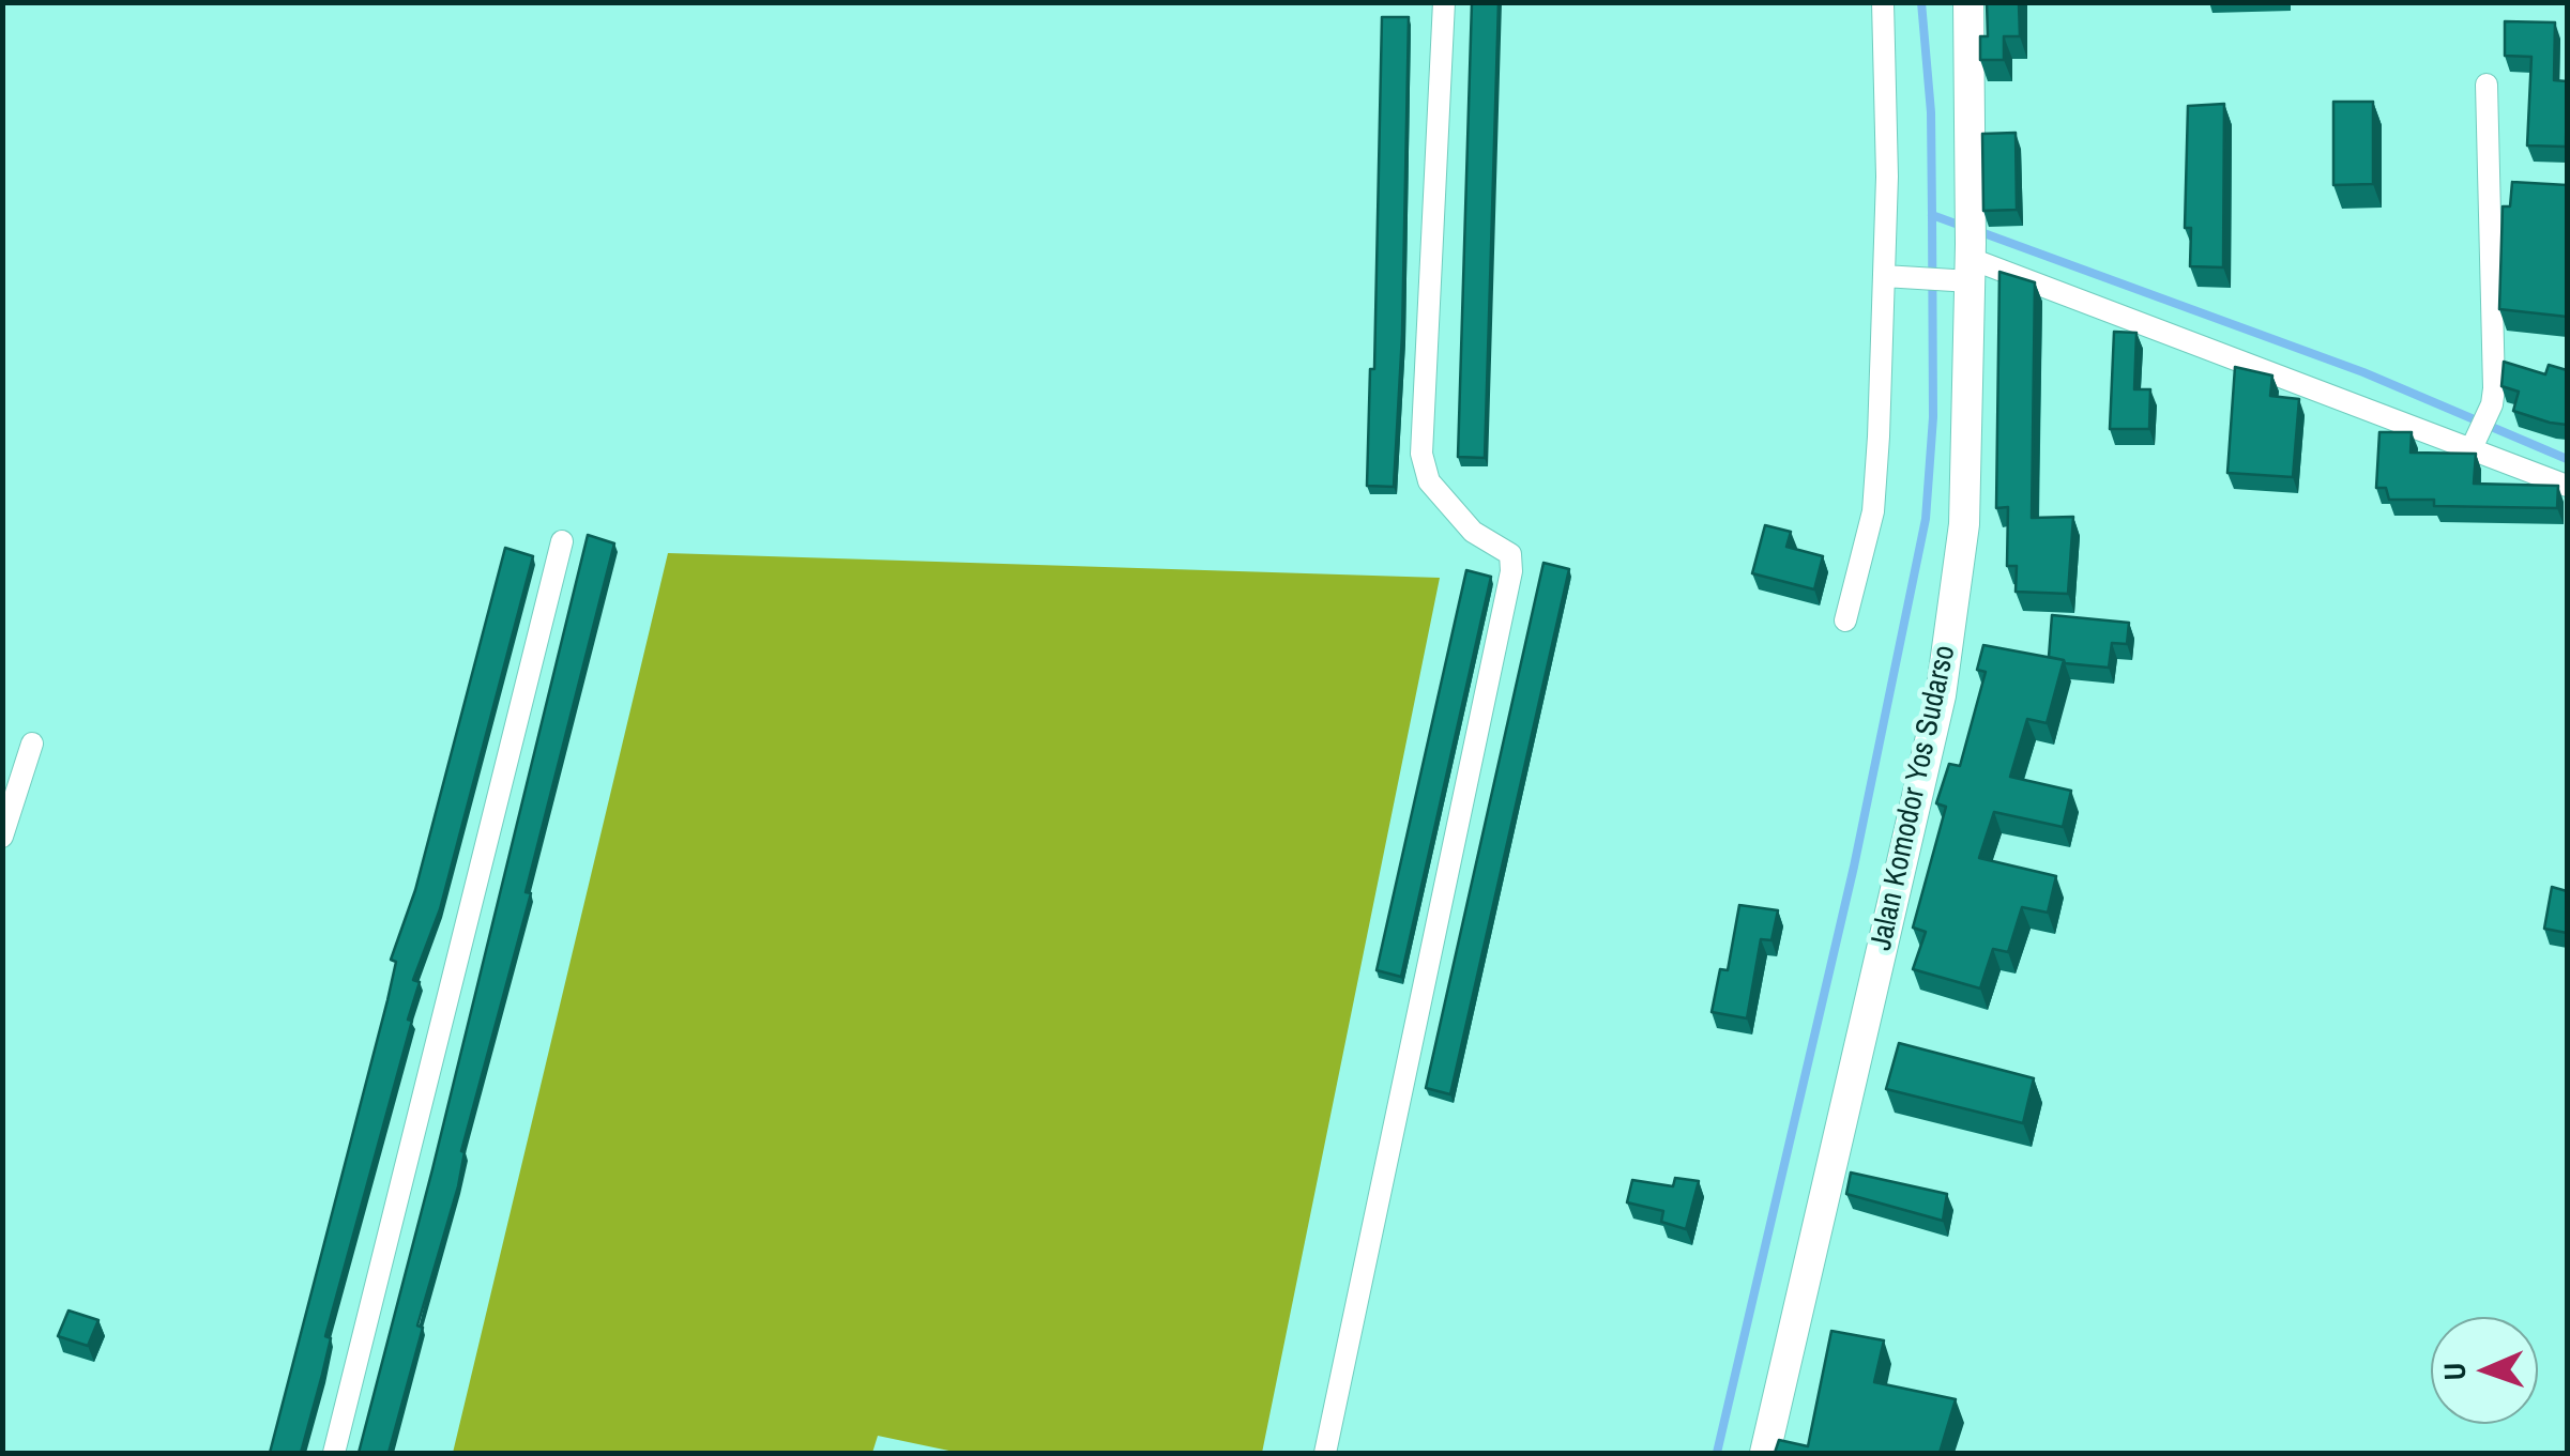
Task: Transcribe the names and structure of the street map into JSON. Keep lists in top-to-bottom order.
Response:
{
  "streets": {
    "street": ["Jalan Komodor Yos Sudarso"]
  },
  "north": "left"
}
